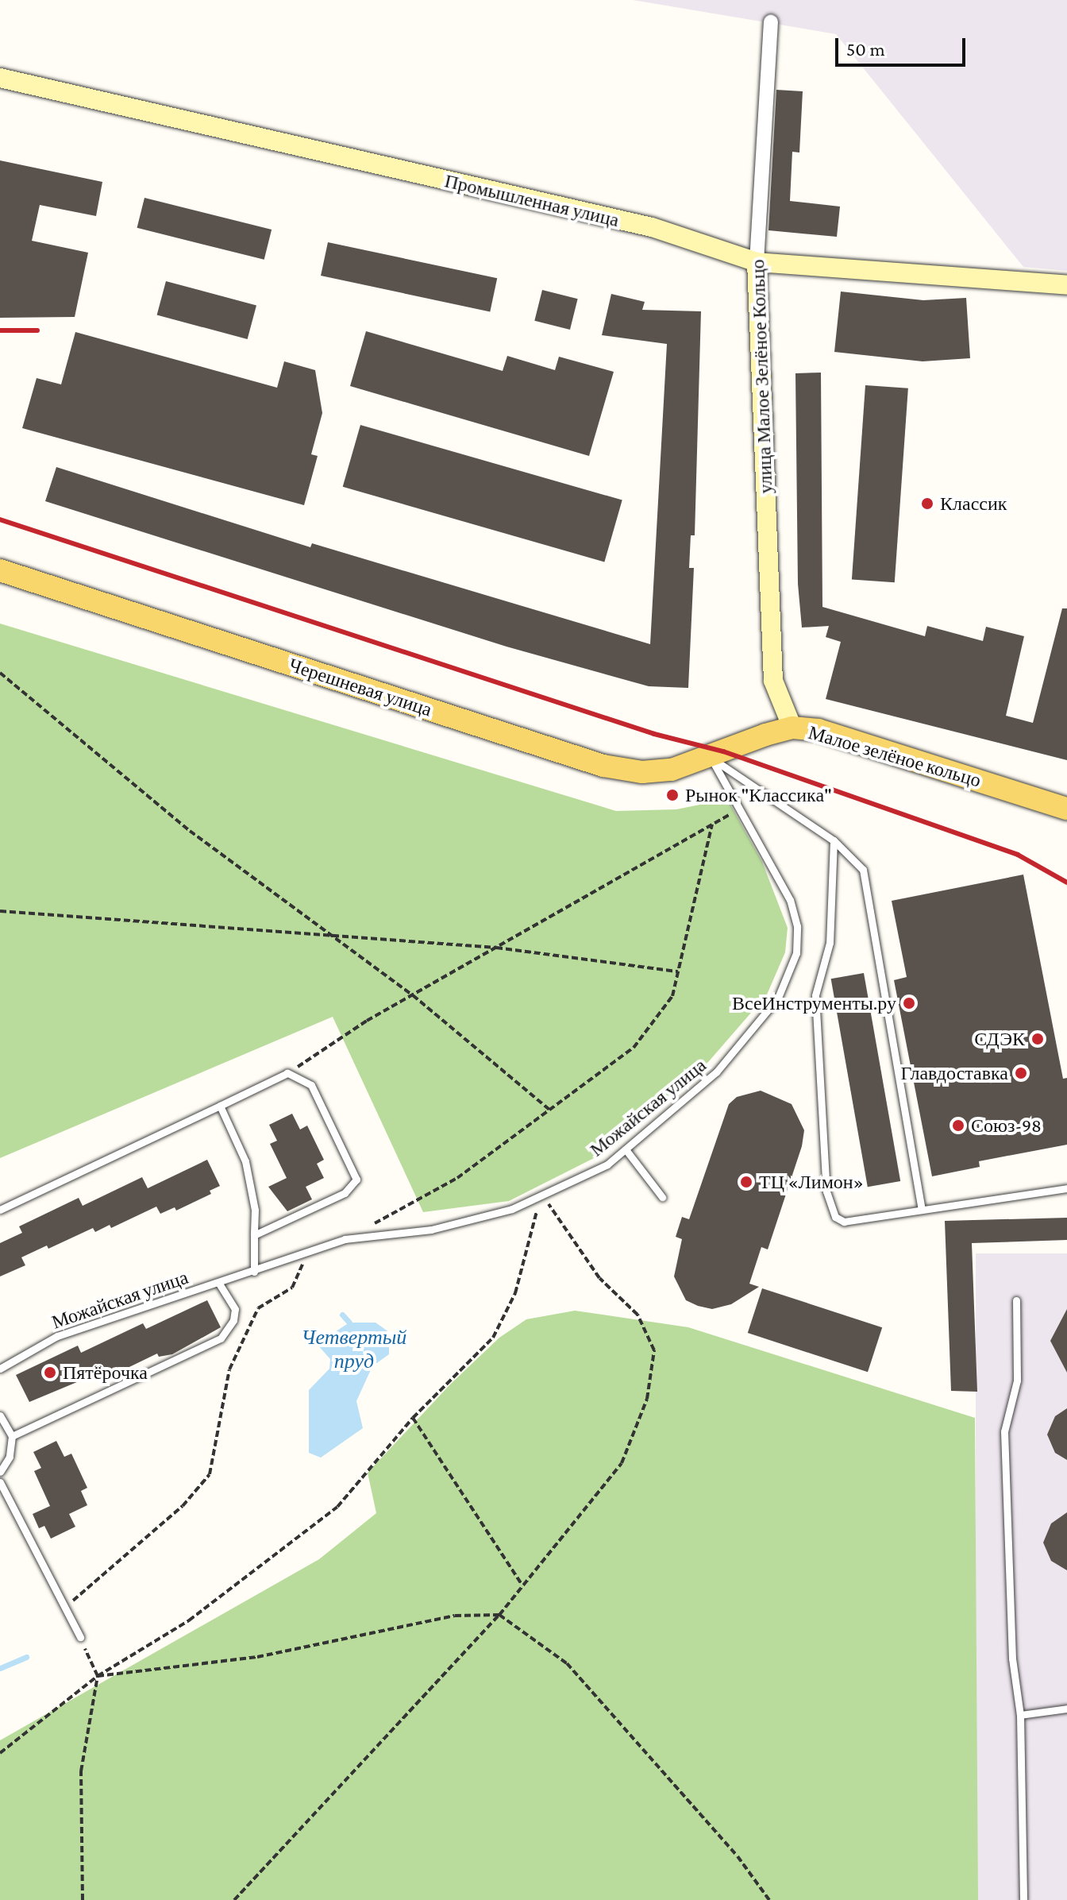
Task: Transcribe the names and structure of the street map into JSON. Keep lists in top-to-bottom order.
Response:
{
  "streets": {
    "main road": ["Черешневая улица", "Малое зелёное кольцо"],
    "street": ["Промышленная улица", "улица Малое Зелёное Кольцо"],
    "lane": ["Можайская улица"]
  },
  "crossings": [
    ["Промышленная улица", "улица Малое Зелёное Кольцо"],
    ["улица Малое Зелёное Кольцо", "Малое зелёное кольцо"],
    ["Черешневая улица", "Малое зелёное кольцо"],
    ["Черешневая улица", "Можайская улица"],
    ["Малое зелёное кольцо", "Можайская улица"]
  ],
  "water": ["Четвертый пруд"],
  "places": [
    "Классик",
    "Рынок \"Классика\"",
    "ВсеИнструменты.ру",
    "СДЭК",
    "Главдоставка",
    "Союз-98",
    "ТЦ «Лимон»",
    "Пятёрочка"
  ],
  "scale_bar": "50 m"
}
